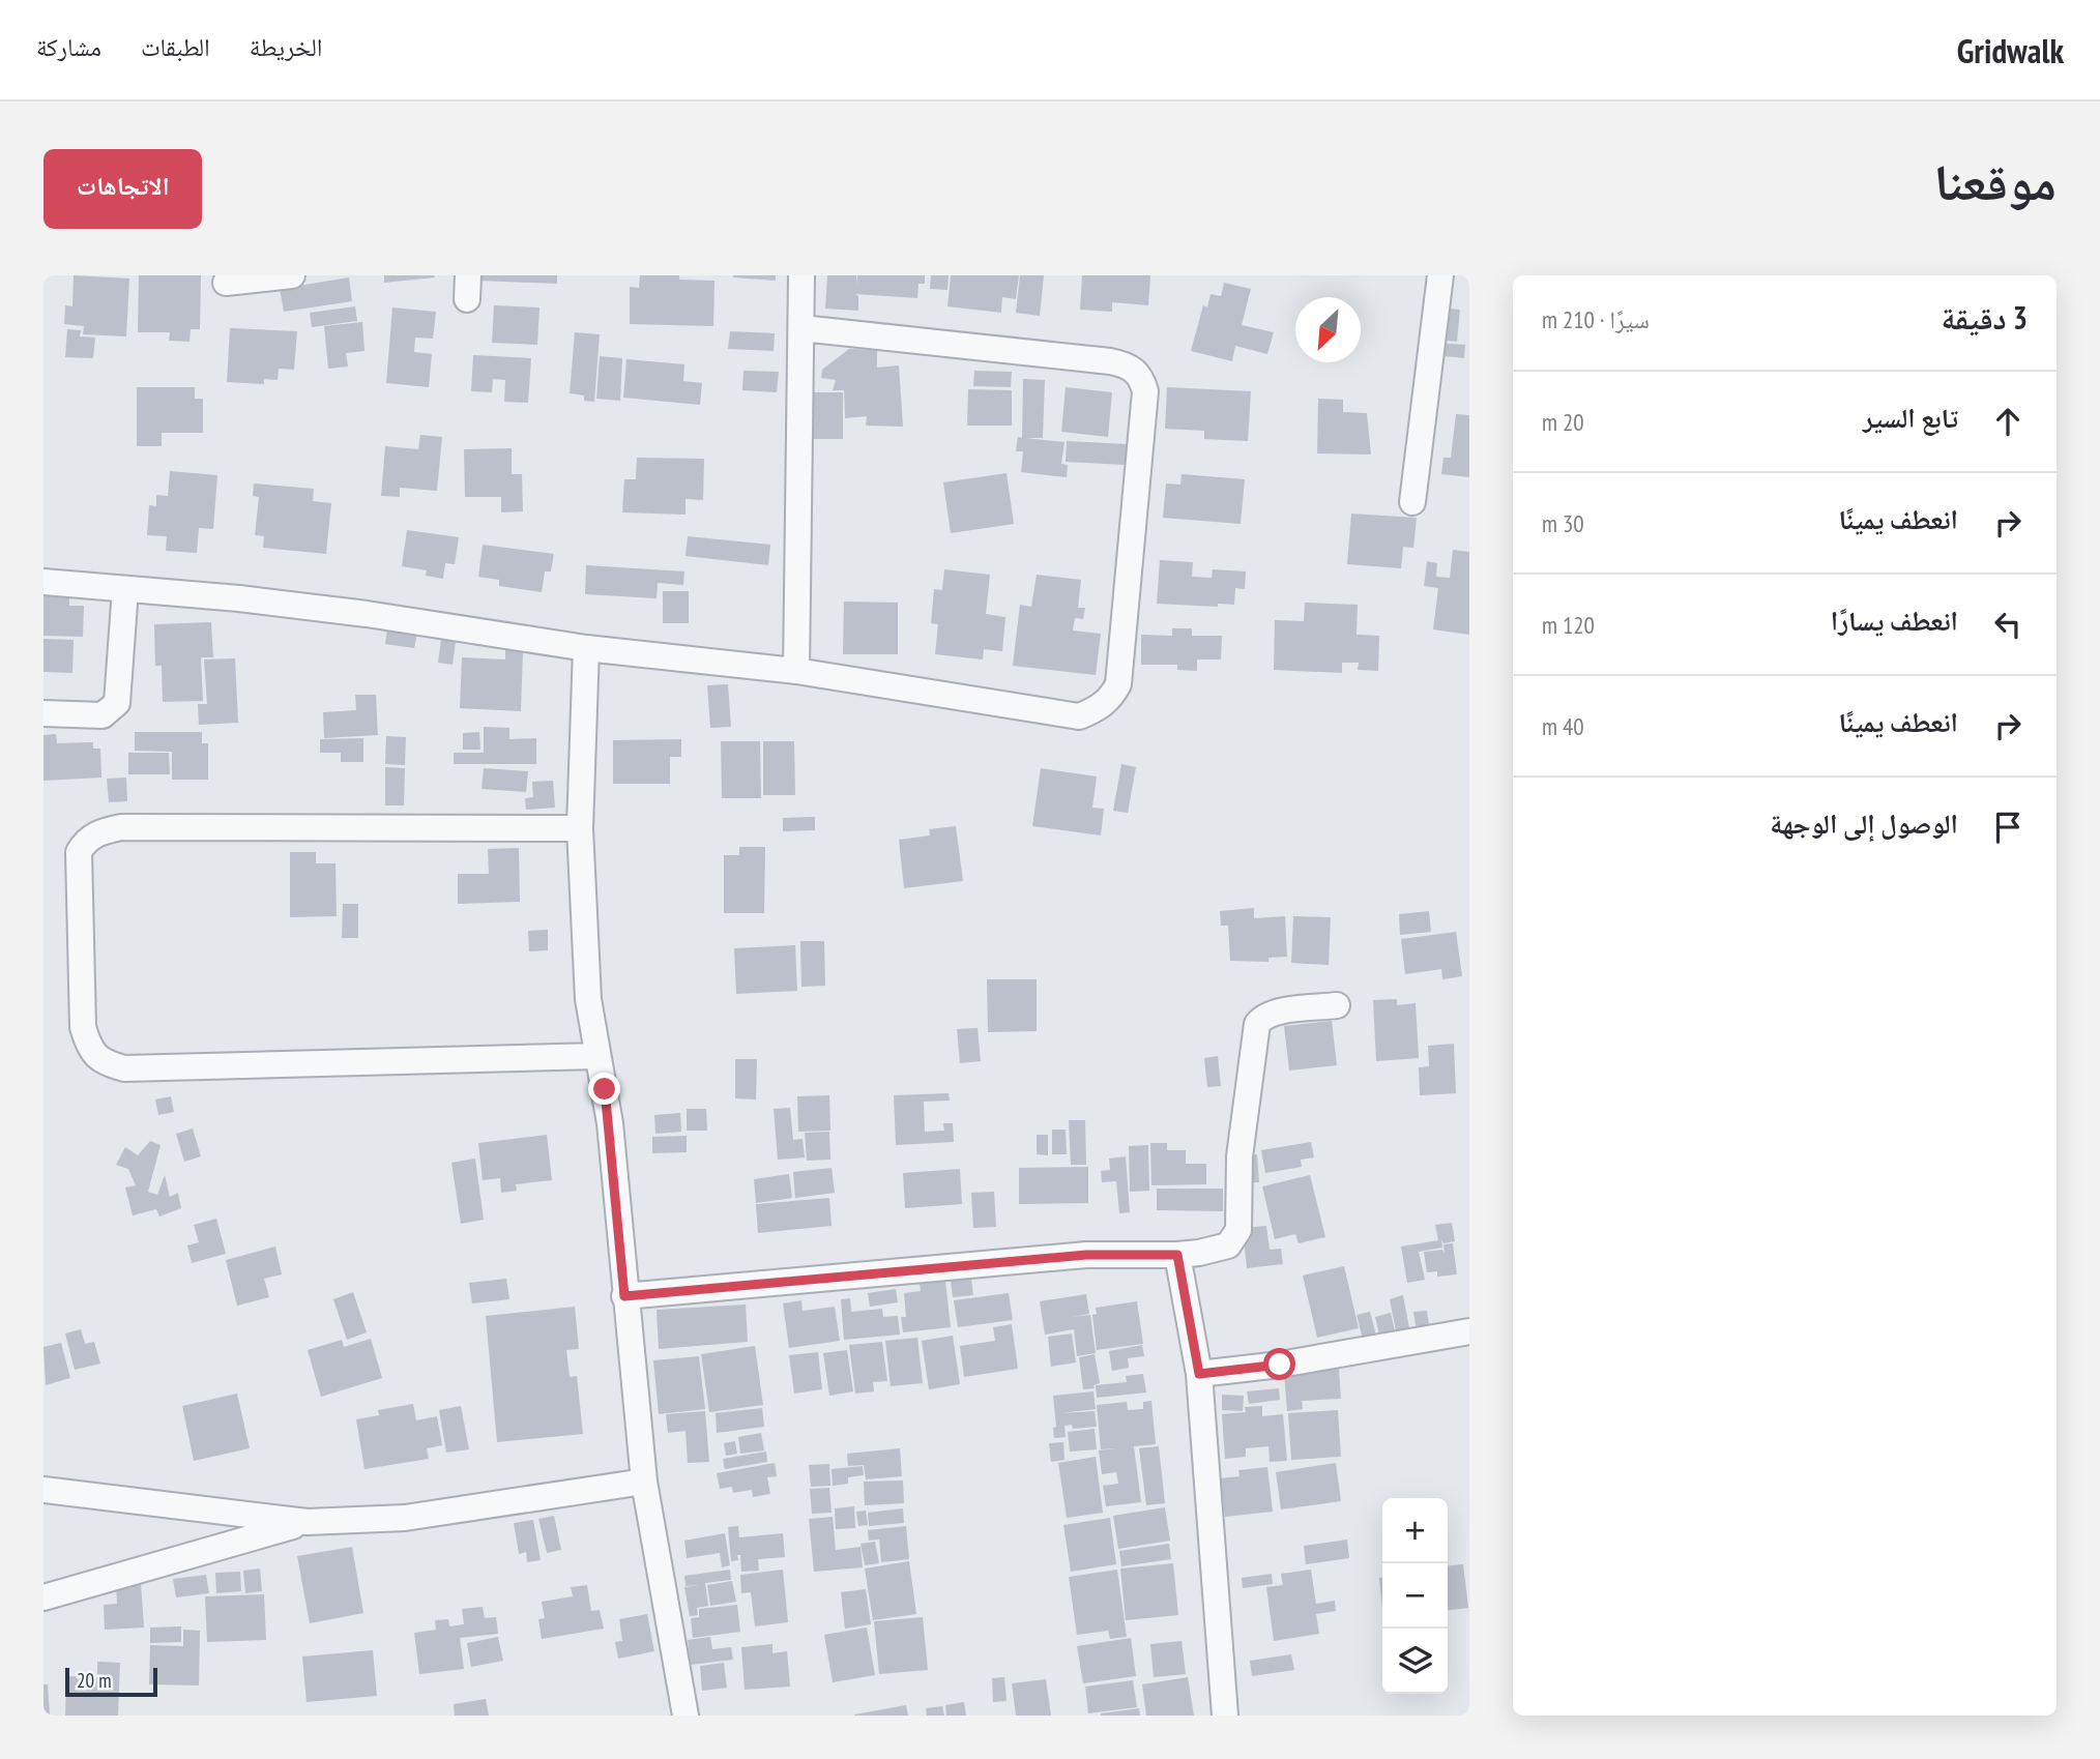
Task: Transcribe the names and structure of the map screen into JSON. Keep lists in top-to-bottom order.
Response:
{
  "scale_bar": "20 m",
  "north": "bottom left",
  "page": {
    "header": "Gridwalk",
    "nav": ["الخريطة", "الطبقات", "مشاركة"],
    "title": "موقعنا",
    "buttons": "الاتجاهات",
    "heading": ["3 دقيقة", "سيرًا · 210 m"],
    "list": [
      ["تابع السير", "20 m"],
      ["انعطف يمينًا", "30 m"],
      ["انعطف يسارًا", "120 m"],
      ["انعطف يمينًا", "40 m"],
      "الوصول إلى الوجهة"
    ],
    "map_buttons": ["+", "−"],
    "scale": "20 m"
  }
}
